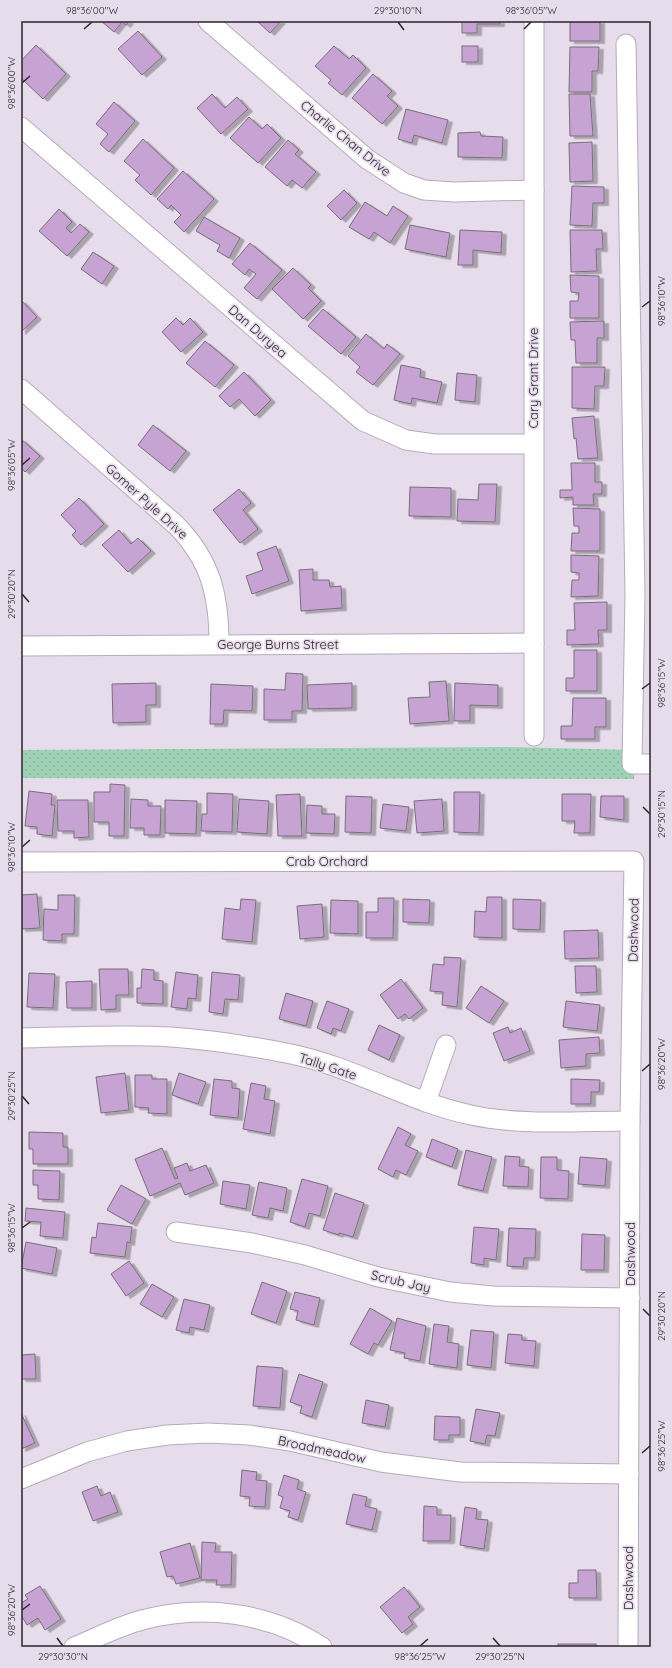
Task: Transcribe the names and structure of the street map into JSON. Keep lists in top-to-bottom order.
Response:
{
  "streets": {
    "street": [
      "Charlie Chan Drive",
      "Dan Duryea",
      "Cary Grant Drive",
      "Gomer Pyle Drive",
      "George Burns Street",
      "Crab Orchard",
      "Dashwood",
      "Tally Gate",
      "Scrub Jay",
      "Broadmeadow"
    ]
  },
  "crossings": [
    ["Charlie Chan Drive", "Cary Grant Drive"],
    ["Dan Duryea", "Cary Grant Drive"],
    ["Cary Grant Drive", "George Burns Street"],
    ["Gomer Pyle Drive", "George Burns Street"],
    ["Crab Orchard", "Dashwood"],
    ["Dashwood", "Tally Gate"],
    ["Dashwood", "Scrub Jay"],
    ["Dashwood", "Broadmeadow"]
  ],
  "coordinates": [
    "98°36'00\"W",
    "29°30'10\"N",
    "98°36'05\"W",
    "98°36'10\"W",
    "29°30'20\"N",
    "98°36'15\"W",
    "29°30'15\"N",
    "98°36'20\"W",
    "29°30'25\"N",
    "98°36'25\"W",
    "29°30'30\"N"
  ]
}
